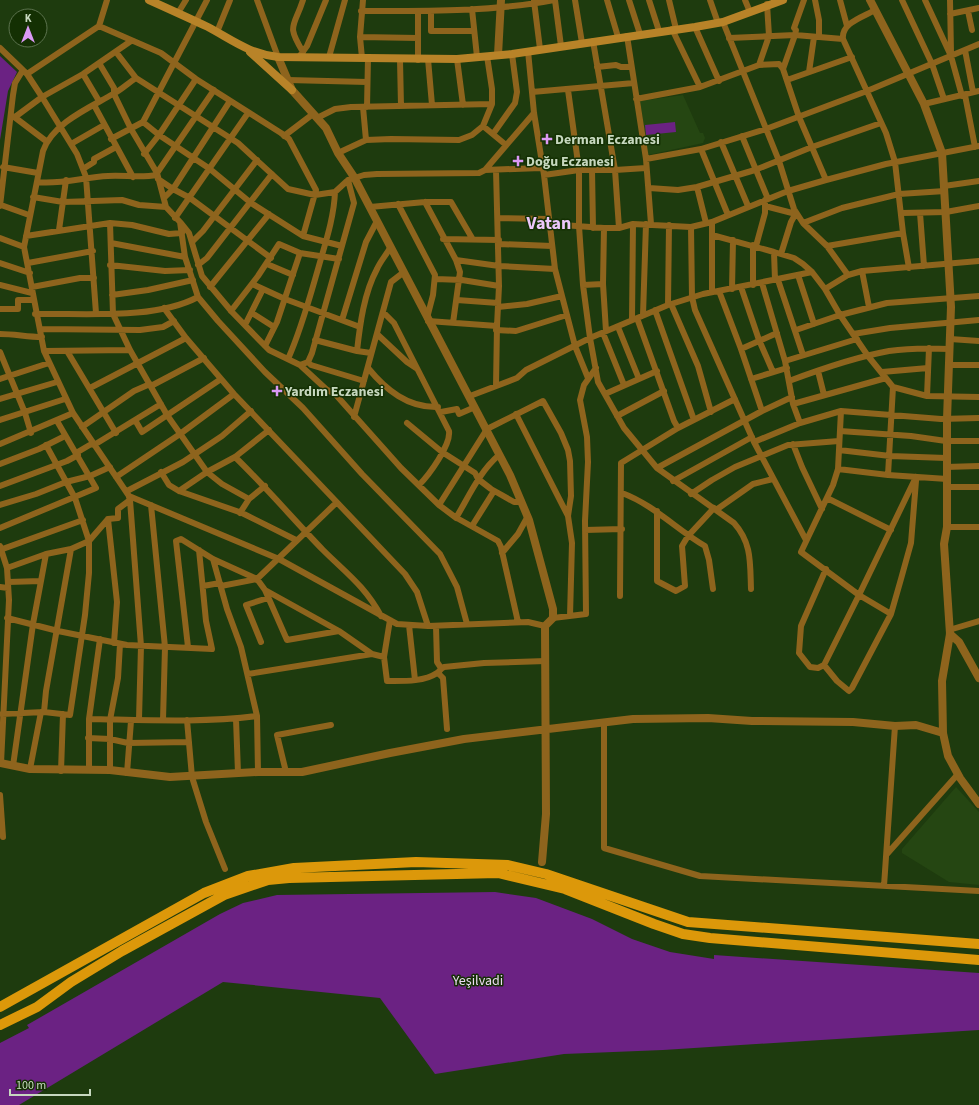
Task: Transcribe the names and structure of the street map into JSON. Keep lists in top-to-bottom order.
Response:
{
  "districts": ["Vatan"],
  "parks": ["Yeşilvadi"],
  "places": {
    "health": ["Derman Eczanesi", "Doğu Eczanesi", "Yardım Eczanesi"]
  },
  "scale_bar": "100 m",
  "north": "top"
}
